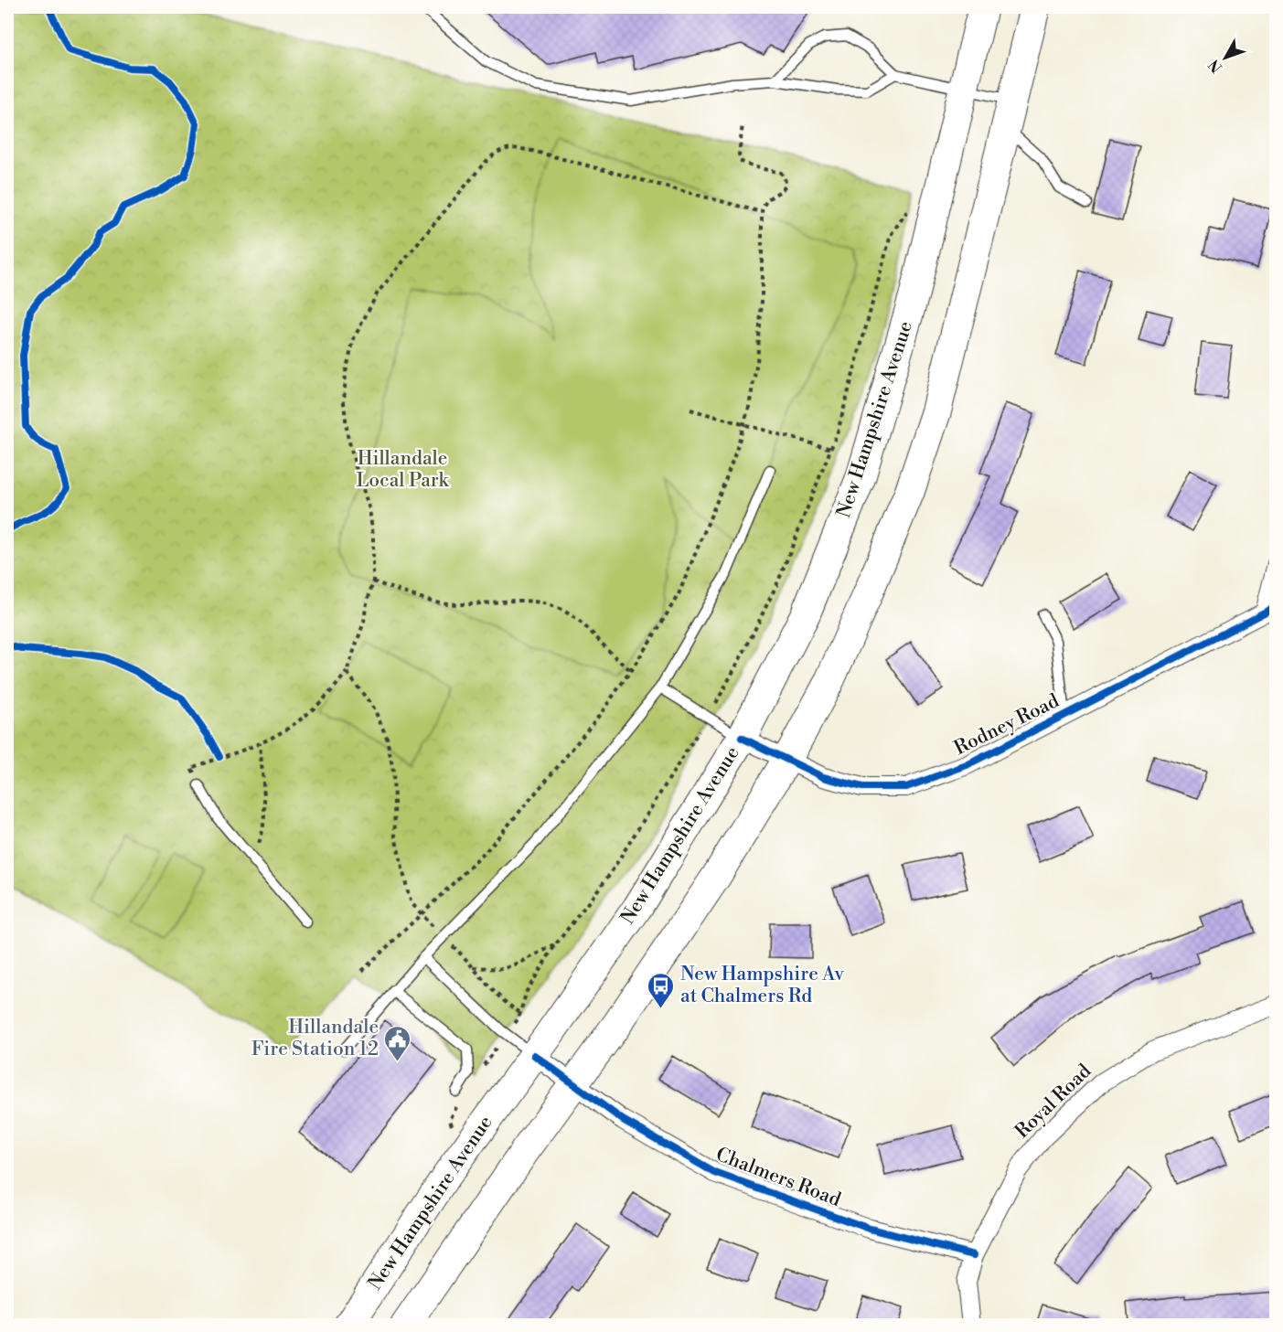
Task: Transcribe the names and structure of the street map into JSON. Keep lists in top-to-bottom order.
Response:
{
  "streets": {
    "main road": ["New Hampshire Avenue"],
    "street": ["Rodney Road", "Royal Road", "Chalmers Road"]
  },
  "crossings": [
    ["New Hampshire Avenue", "Rodney Road"],
    ["New Hampshire Avenue", "Chalmers Road"],
    ["Royal Road", "Chalmers Road"]
  ],
  "parks": ["Hillandale Local Park"],
  "places": {
    "bus stop": ["New Hampshire Av at Chalmers Rd"],
    "public building": ["Hillandale Fire Station 12"]
  },
  "north": "bottom left"
}
